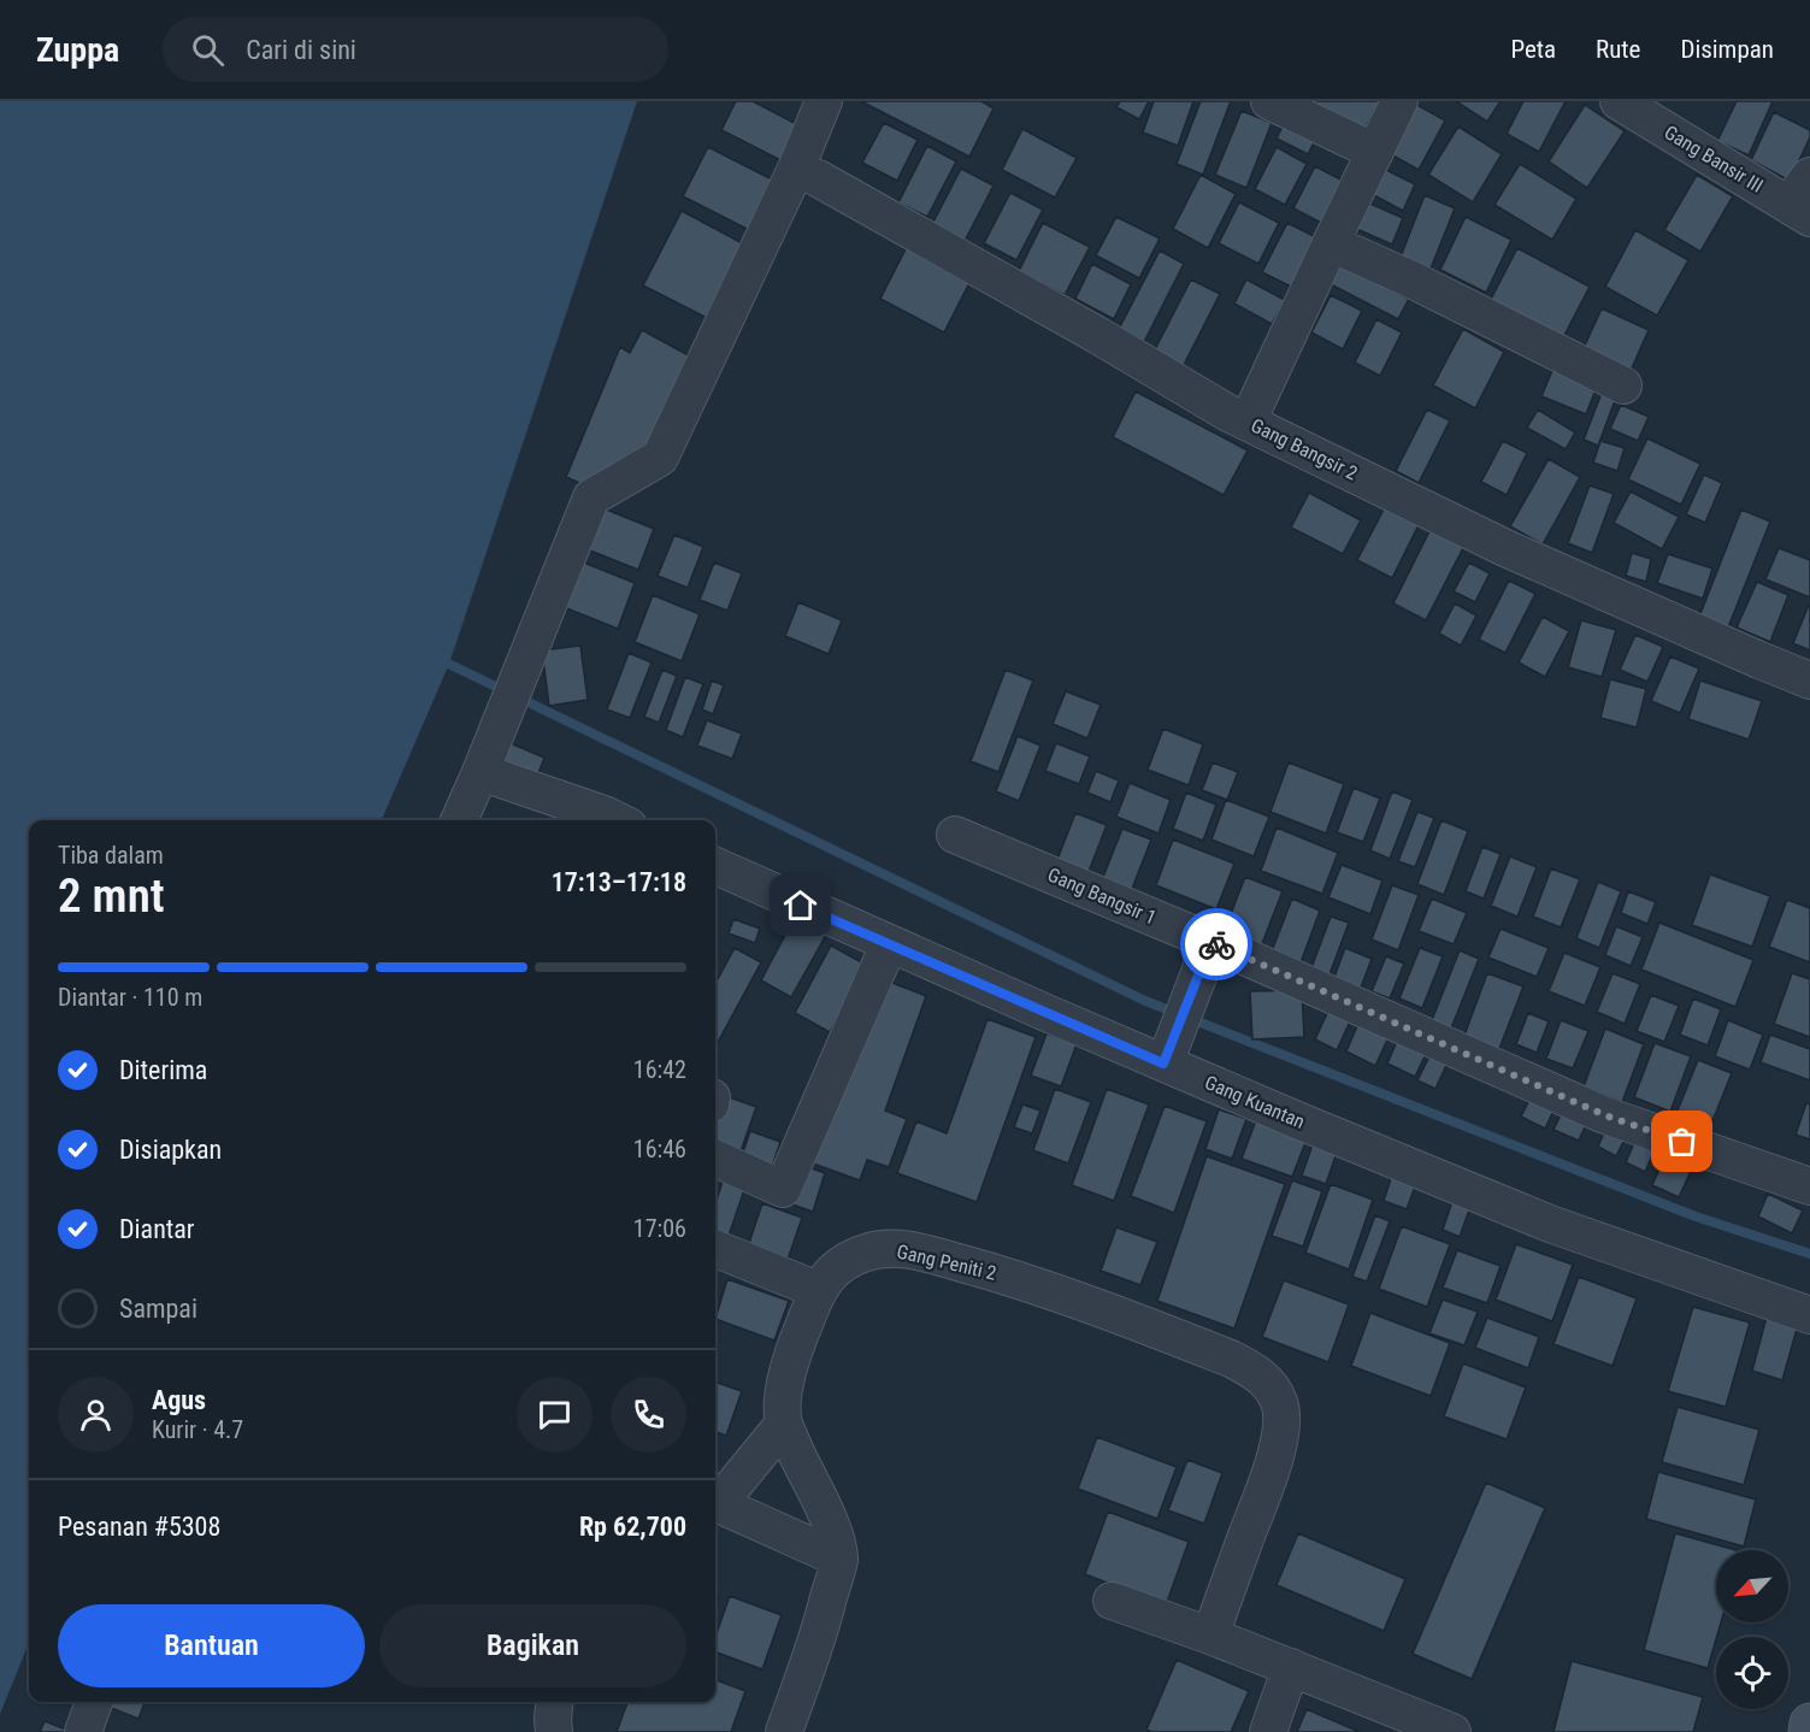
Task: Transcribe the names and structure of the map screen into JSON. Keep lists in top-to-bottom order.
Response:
{
  "streets": {
    "street": [
      "Gang Bansir III",
      "Gang Bangsir 2",
      "Gang Bangsir 1",
      "Gang Kuantan",
      "Gang Peniti 2"
    ]
  },
  "north": "bottom left",
  "page": {
    "header": "Zuppa",
    "search": "Cari di sini",
    "nav": ["Peta", "Rute", "Disimpan"],
    "heading": ["2 mnt", "Tiba dalam", "17:13–17:18"],
    "panel": [
      "Agus",
      "Kurir · 4.7",
      "Pesanan #5308",
      "Rp 62,700"
    ],
    "bar": "Diantar · 110 m",
    "list": [
      ["Diterima", "16:42"],
      ["Disiapkan", "16:46"],
      ["Diantar", "17:06"],
      "Sampai"
    ],
    "buttons": ["Bantuan", "Bagikan"]
  }
}
